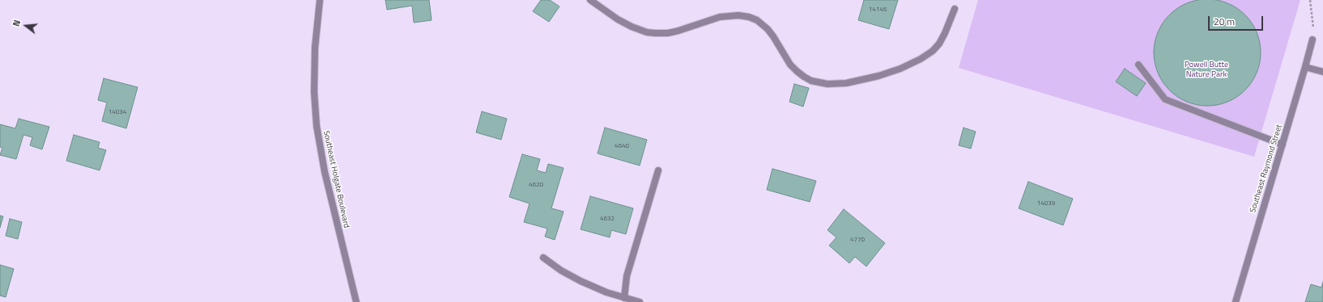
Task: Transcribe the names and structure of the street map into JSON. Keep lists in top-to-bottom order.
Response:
{
  "streets": {
    "street": ["Southeast Raymond Street", "Southeast Holgate Boulevard"]
  },
  "parks": ["Powell Butte Nature Park"],
  "house_numbers": [
    "14146",
    "14034",
    "4640",
    "4620",
    "14039",
    "4632",
    "4770"
  ],
  "scale_bar": "20 m",
  "north": "left"
}
